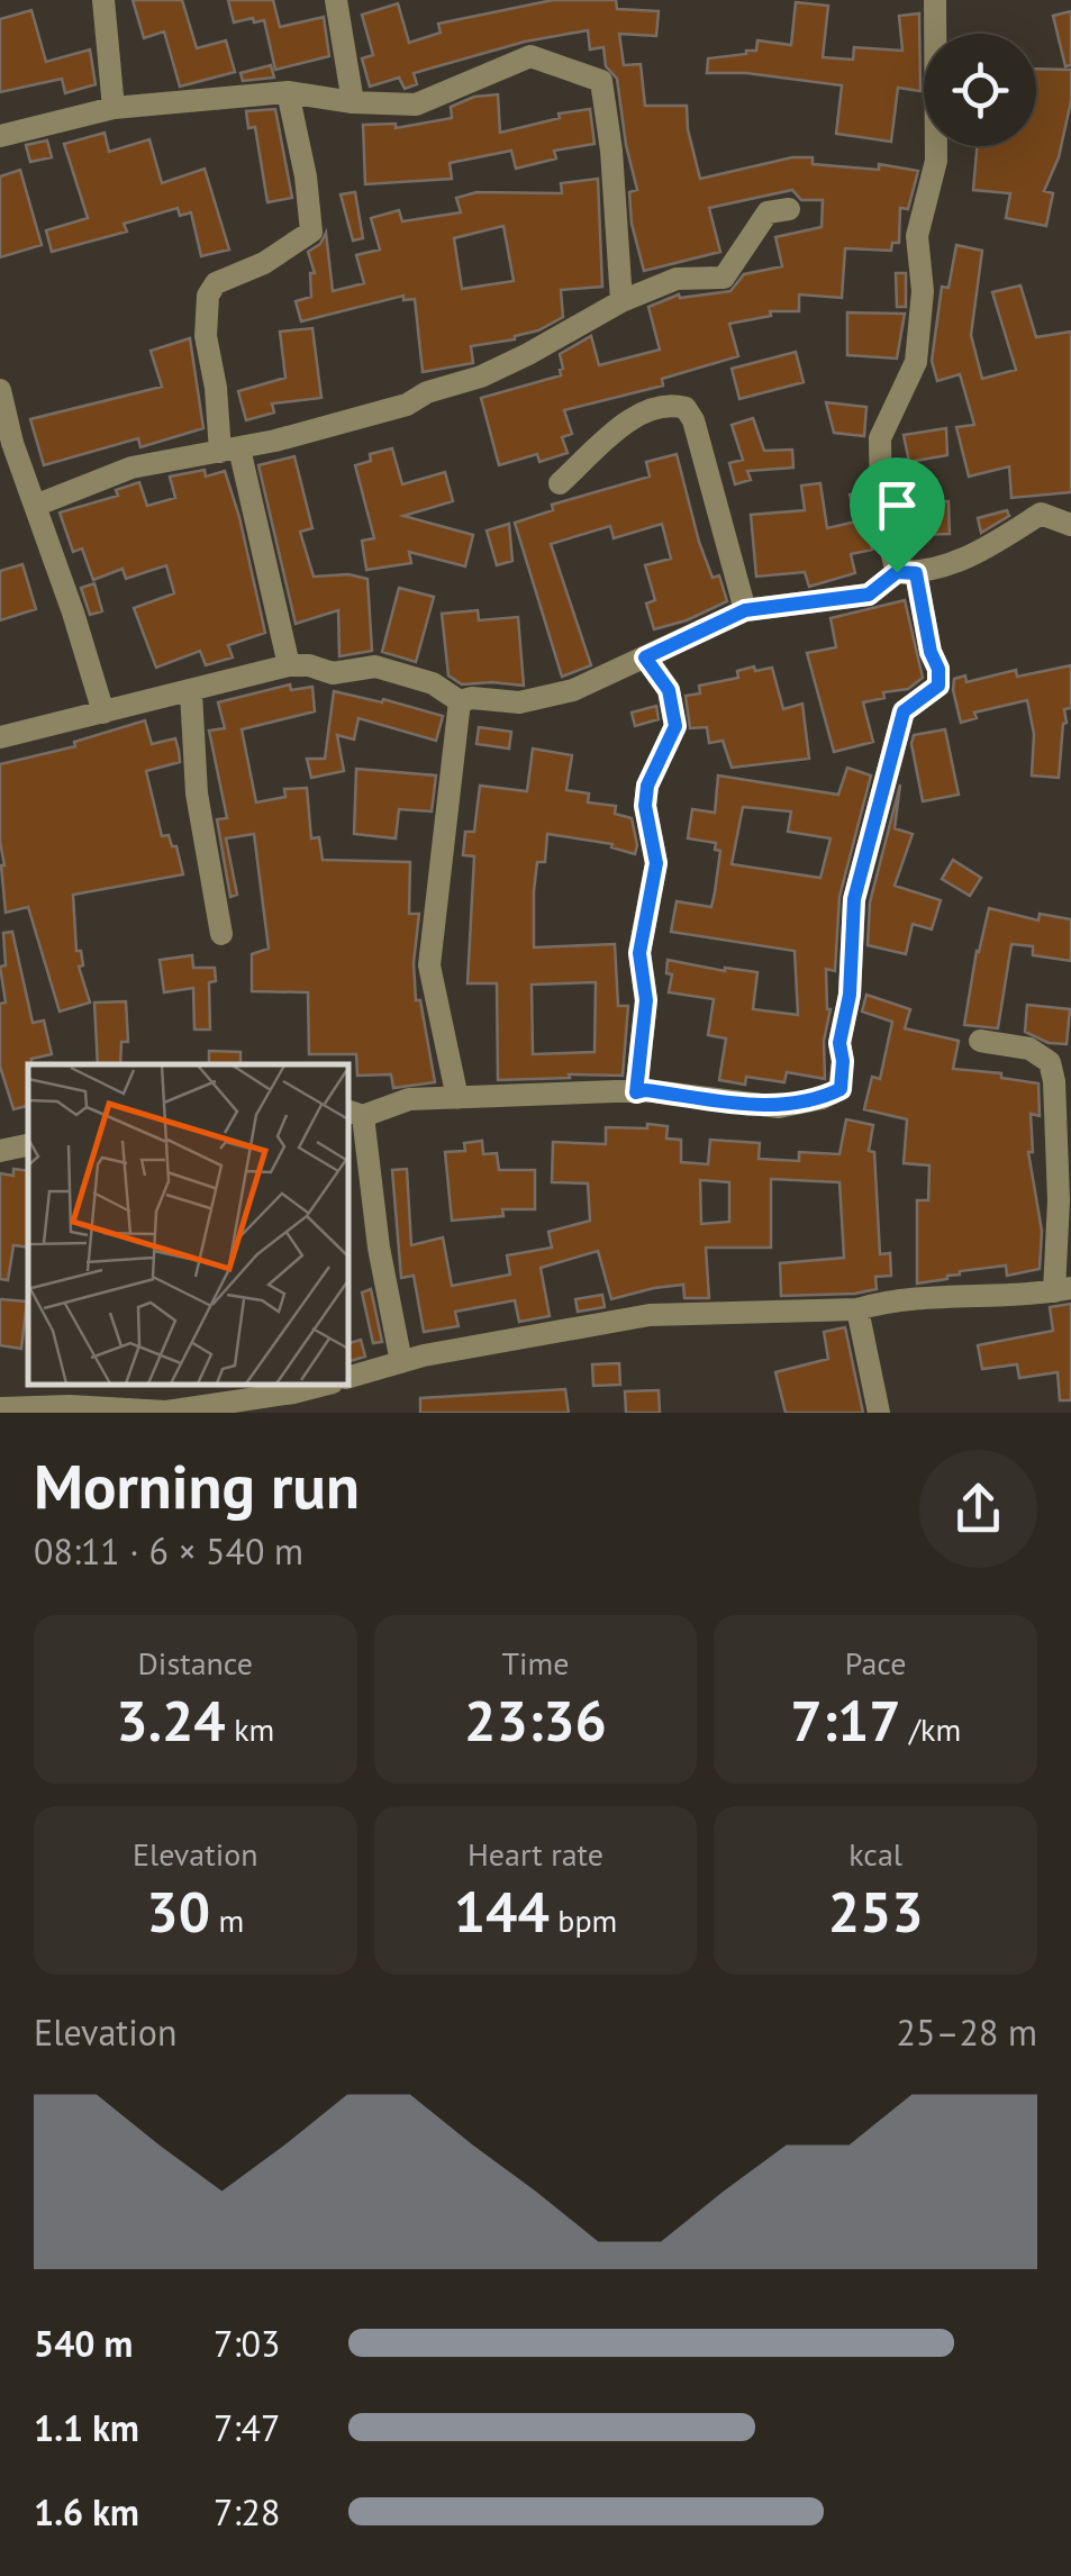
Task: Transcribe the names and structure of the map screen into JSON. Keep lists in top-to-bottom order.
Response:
{
  "page": {
    "heading": ["Morning run", "08:11 · 6 × 540 m"],
    "stats": [
      ["Distance", "3.24 km"],
      ["Time", "23:36"],
      ["Pace", "7:17 /km"],
      ["Elevation", "30 m"],
      ["Heart rate", "144 bpm"],
      ["kcal", "253"]
    ],
    "chart": ["Elevation", "25–28 m"],
    "list": [
      {
        "name": "540 m",
        "note": "7:03"
      },
      {
        "name": "1.1 km",
        "note": "7:47"
      },
      {
        "name": "1.6 km",
        "note": "7:28"
      }
    ]
  }
}
